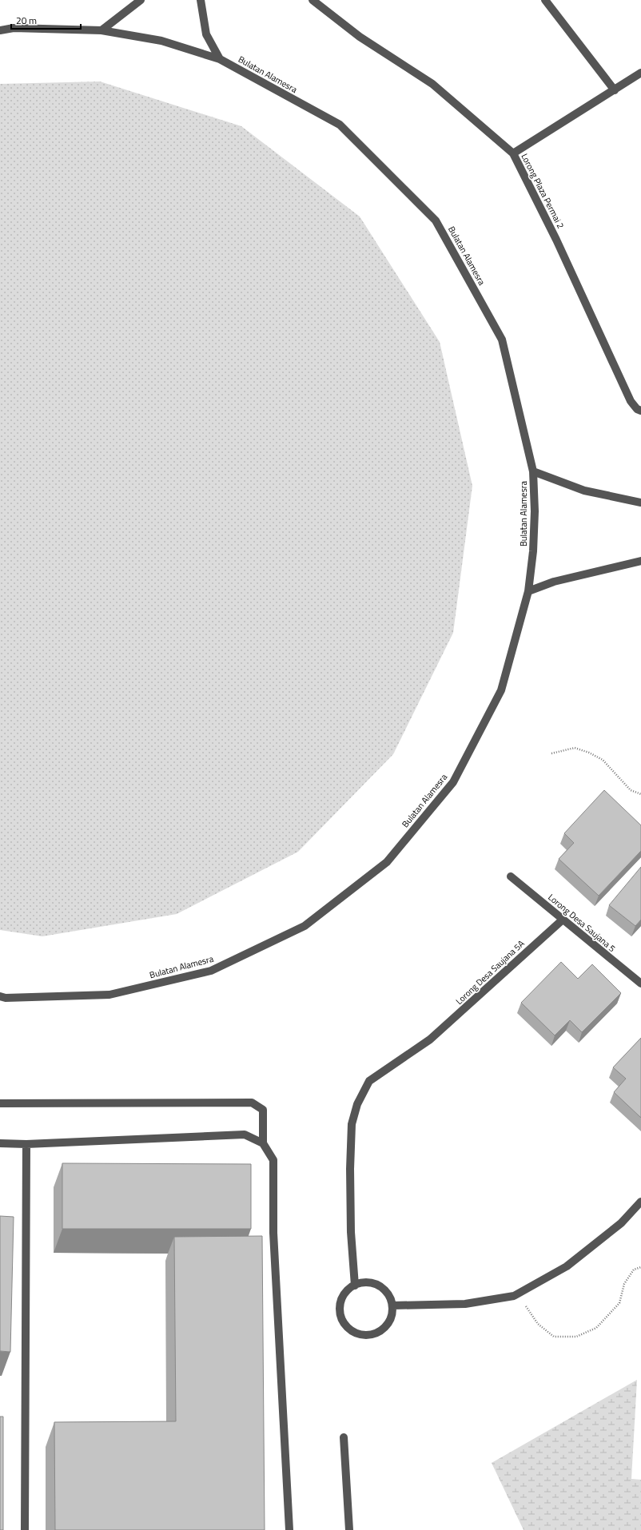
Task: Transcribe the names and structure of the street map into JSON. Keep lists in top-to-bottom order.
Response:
{
  "streets": {
    "street": [
      "Bulatan Alamesra",
      "Lorong Plaza Permai 2",
      "Lorong Desa Saujana 5",
      "Lorong Desa Saujana 5A"
    ]
  },
  "crossings": [
    ["Lorong Desa Saujana 5", "Lorong Desa Saujana 5A"]
  ],
  "scale_bar": "20 m"
}
